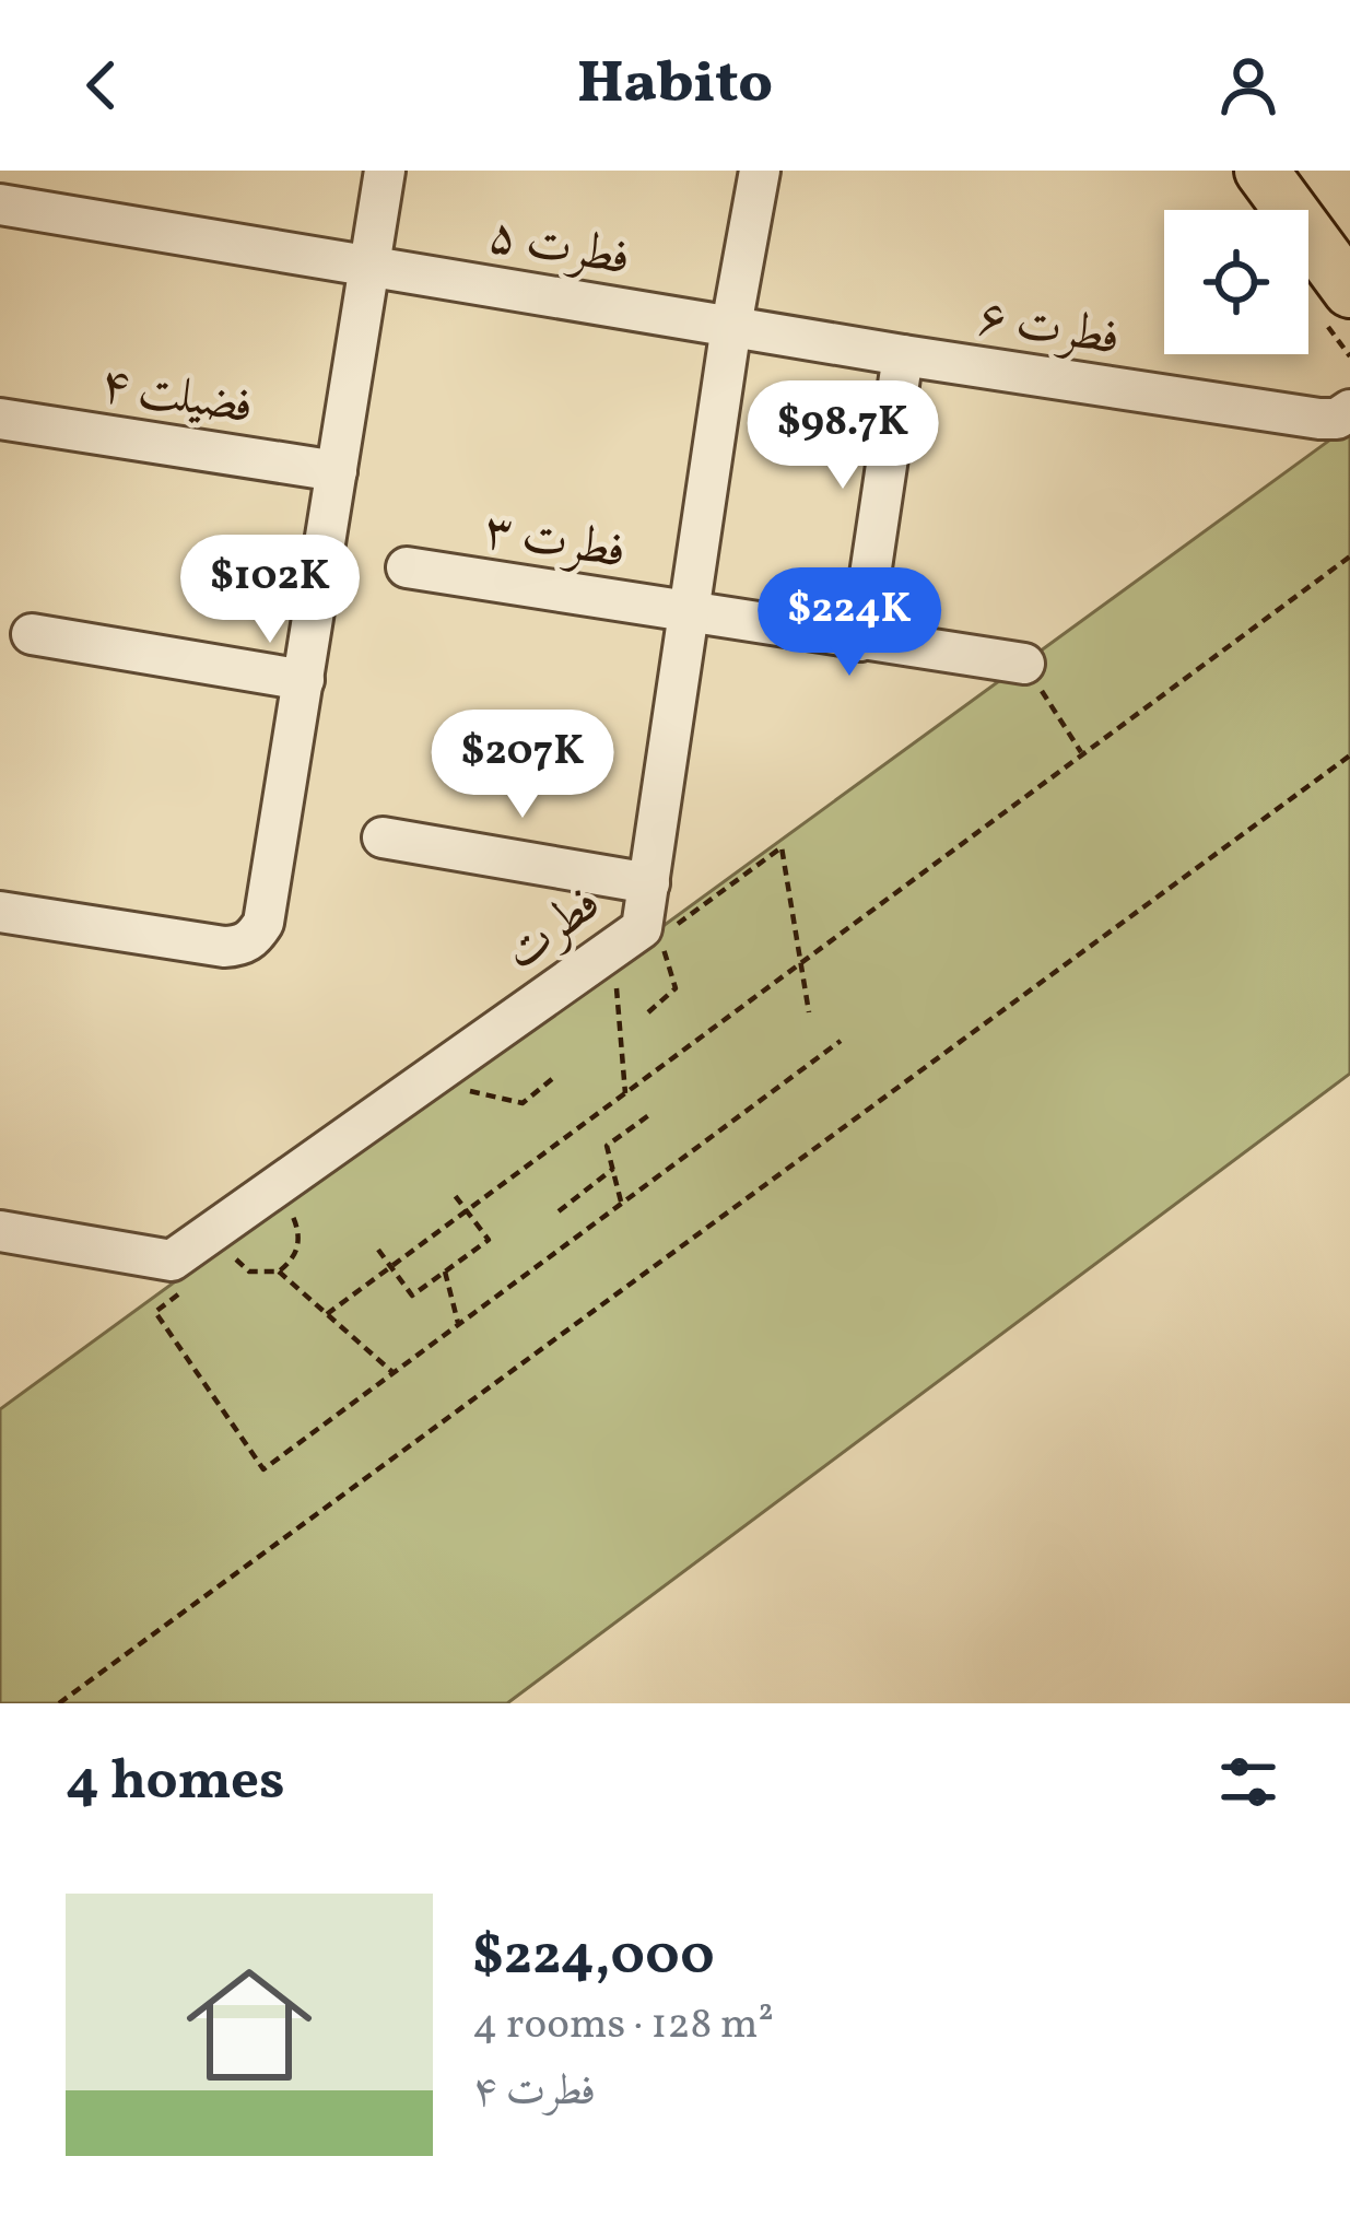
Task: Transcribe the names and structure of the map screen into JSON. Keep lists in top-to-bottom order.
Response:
{
  "streets": {
    "street": [
      "فطرت ۵",
      "فطرت ۶",
      "فضیلت ۴",
      "فطرت ۳",
      "فطرت"
    ]
  },
  "crossings": [
    ["فطرت ۵", "فطرت ۶"],
    ["فطرت ۵", "فطرت"],
    ["فطرت ۶", "فطرت"],
    ["فطرت ۳", "فطرت"]
  ],
  "page": {
    "header": "Habito",
    "price": [
      "$98.7K",
      "$102K",
      "$224K",
      "$207K"
    ],
    "heading": "4 homes",
    "list": [
      {
        "name": "$224,000",
        "note": "4 rooms · 128 m² · فطرت ۴"
      }
    ]
  }
}
